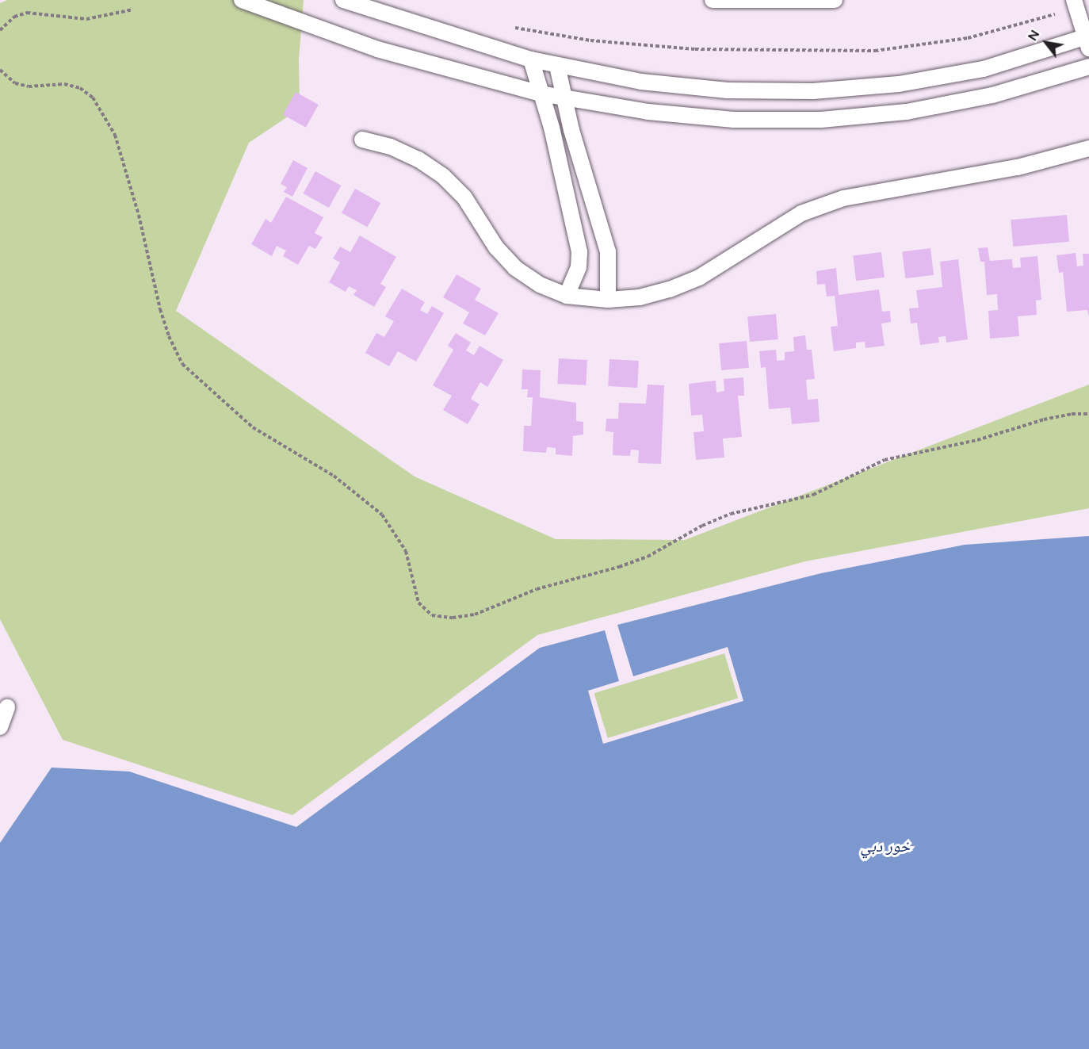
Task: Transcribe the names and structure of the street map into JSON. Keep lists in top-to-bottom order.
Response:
{
  "water": ["خور دبي"],
  "north": "top left"
}
